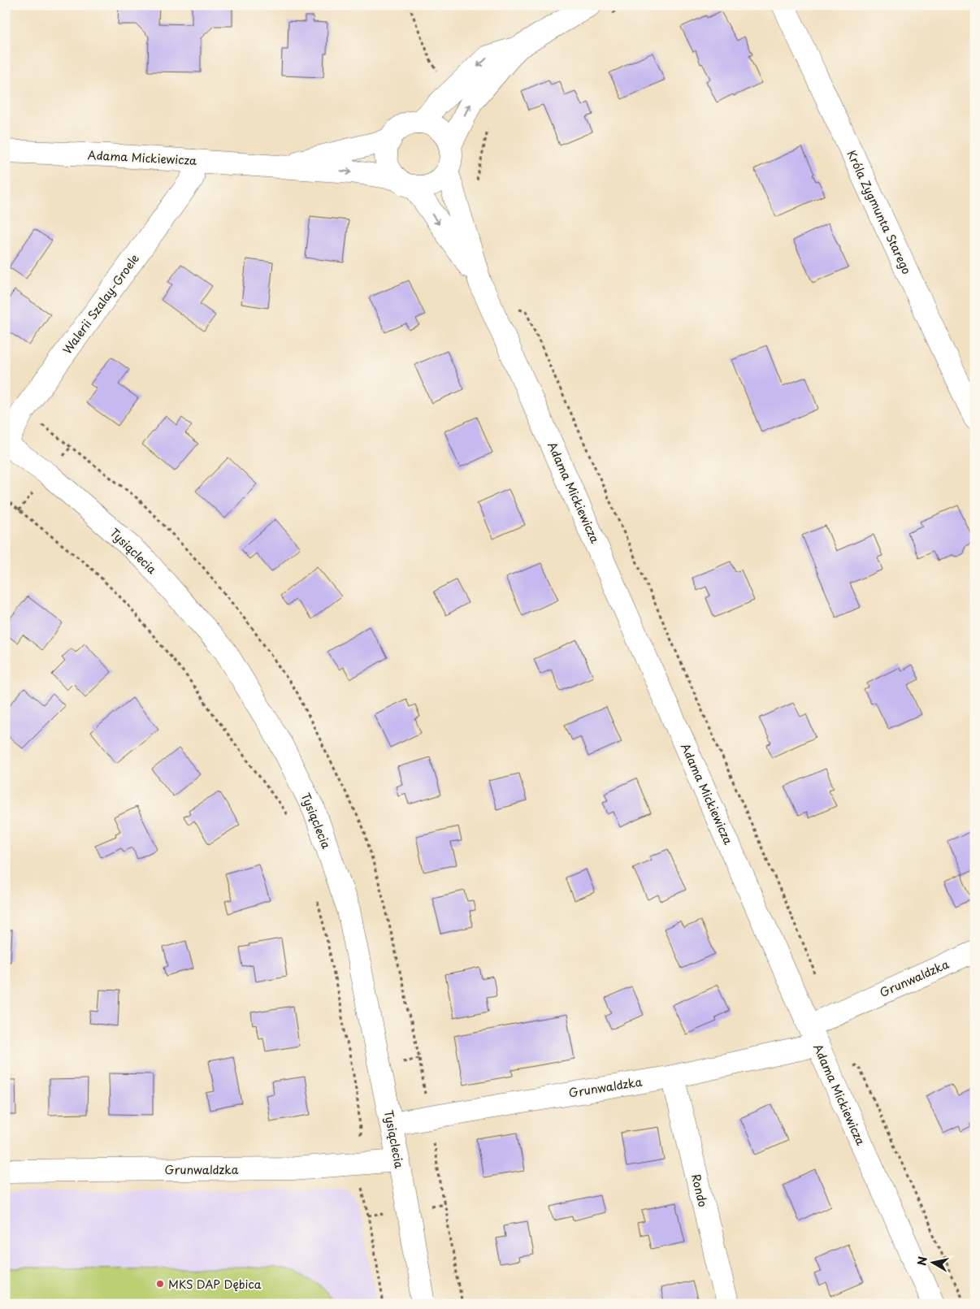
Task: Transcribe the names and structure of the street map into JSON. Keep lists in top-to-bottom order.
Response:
{
  "streets": {
    "street": [
      "Adama Mickiewicza",
      "Króla Zygmunta Starego",
      "Walerii Szalay-Groele",
      "Tysiąclecia",
      "Grunwaldzka",
      "Rondo"
    ]
  },
  "crossings": [
    ["Adama Mickiewicza", "Walerii Szalay-Groele"],
    ["Adama Mickiewicza", "Grunwaldzka"],
    ["Walerii Szalay-Groele", "Tysiąclecia"],
    ["Tysiąclecia", "Grunwaldzka"],
    ["Grunwaldzka", "Rondo"]
  ],
  "places": ["MKS DAP Dębica"],
  "north": "left"
}
